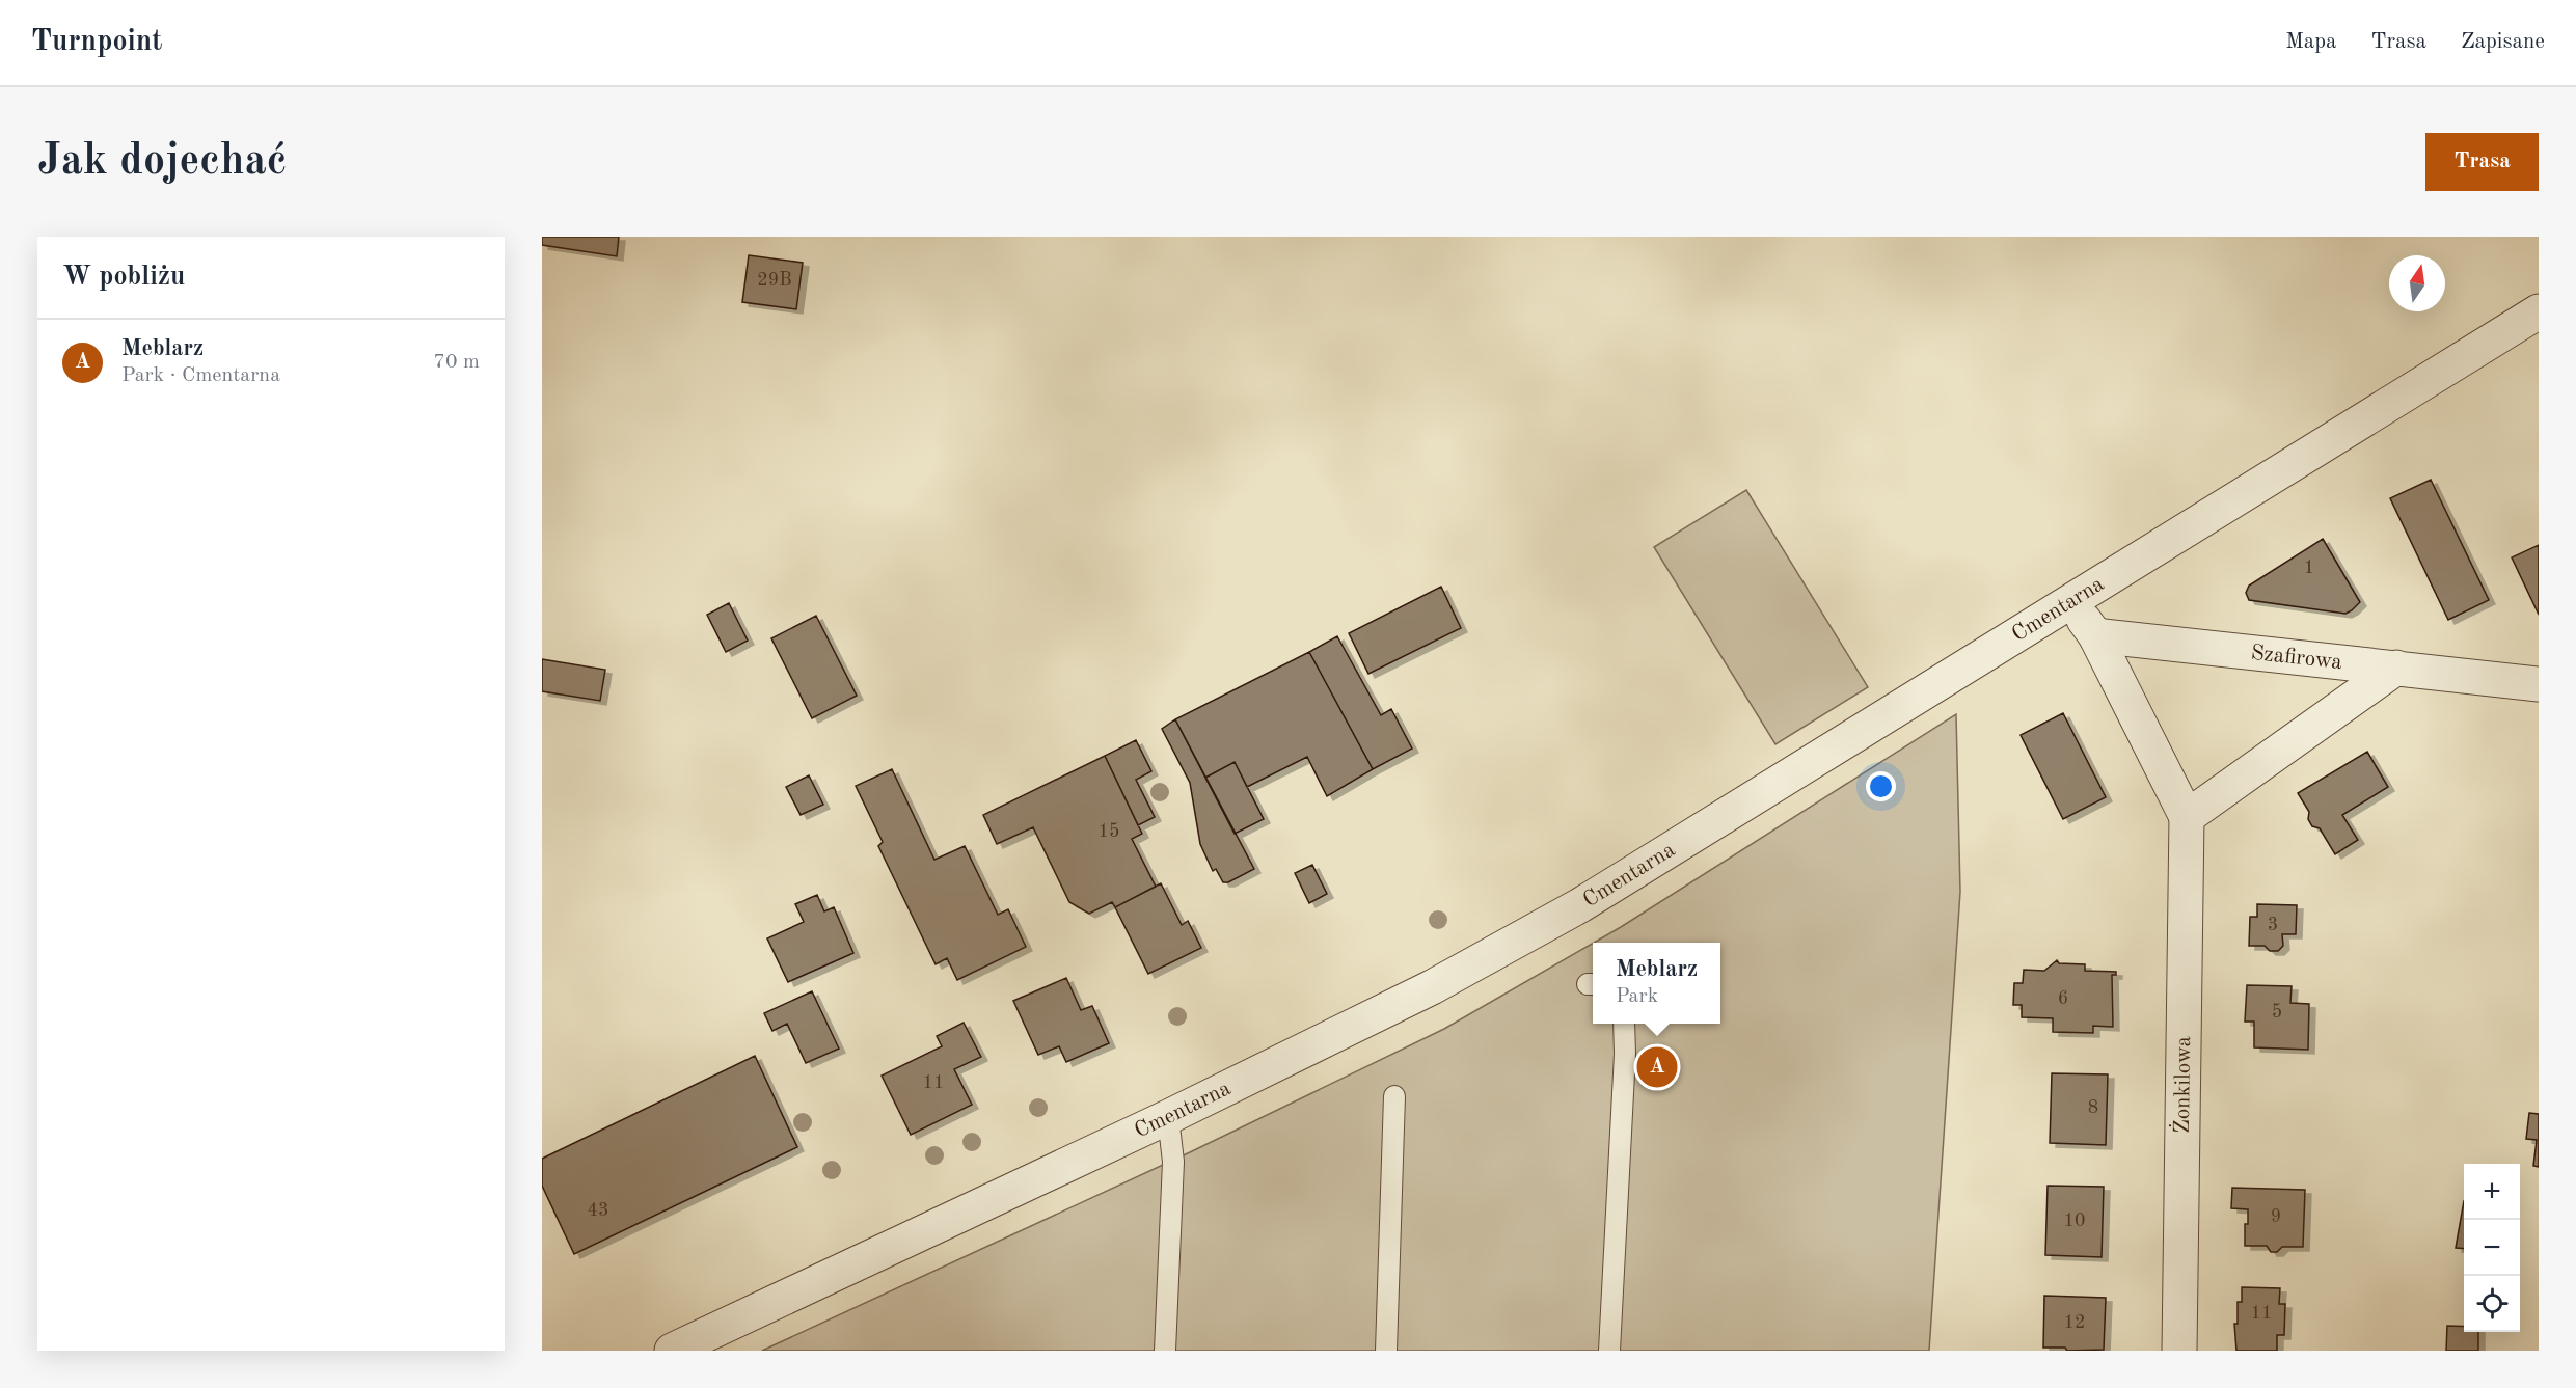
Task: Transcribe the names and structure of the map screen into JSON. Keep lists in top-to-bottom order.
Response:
{
  "streets": {
    "street": ["Cmentarna", "Szafirowa", "Żonkilowa"]
  },
  "crossings": [
    ["Szafirowa", "Żonkilowa"]
  ],
  "house_numbers": [
    "29B",
    "1",
    "15",
    "3",
    "6",
    "5",
    "11",
    "8",
    "43",
    "9",
    "10",
    "11",
    "12"
  ],
  "north": "top",
  "page": {
    "header": "Turnpoint",
    "nav": ["Mapa", "Trasa", "Zapisane"],
    "buttons": "Trasa",
    "title": "Jak dojechać",
    "heading": "W pobliżu",
    "list": [
      {
        "mark": "A",
        "name": "Meblarz",
        "note": "Park · Cmentarna",
        "value": "70 m"
      }
    ],
    "popup": ["Meblarz", "Park"],
    "pins": "A",
    "map_buttons": ["+", "−"]
  }
}
